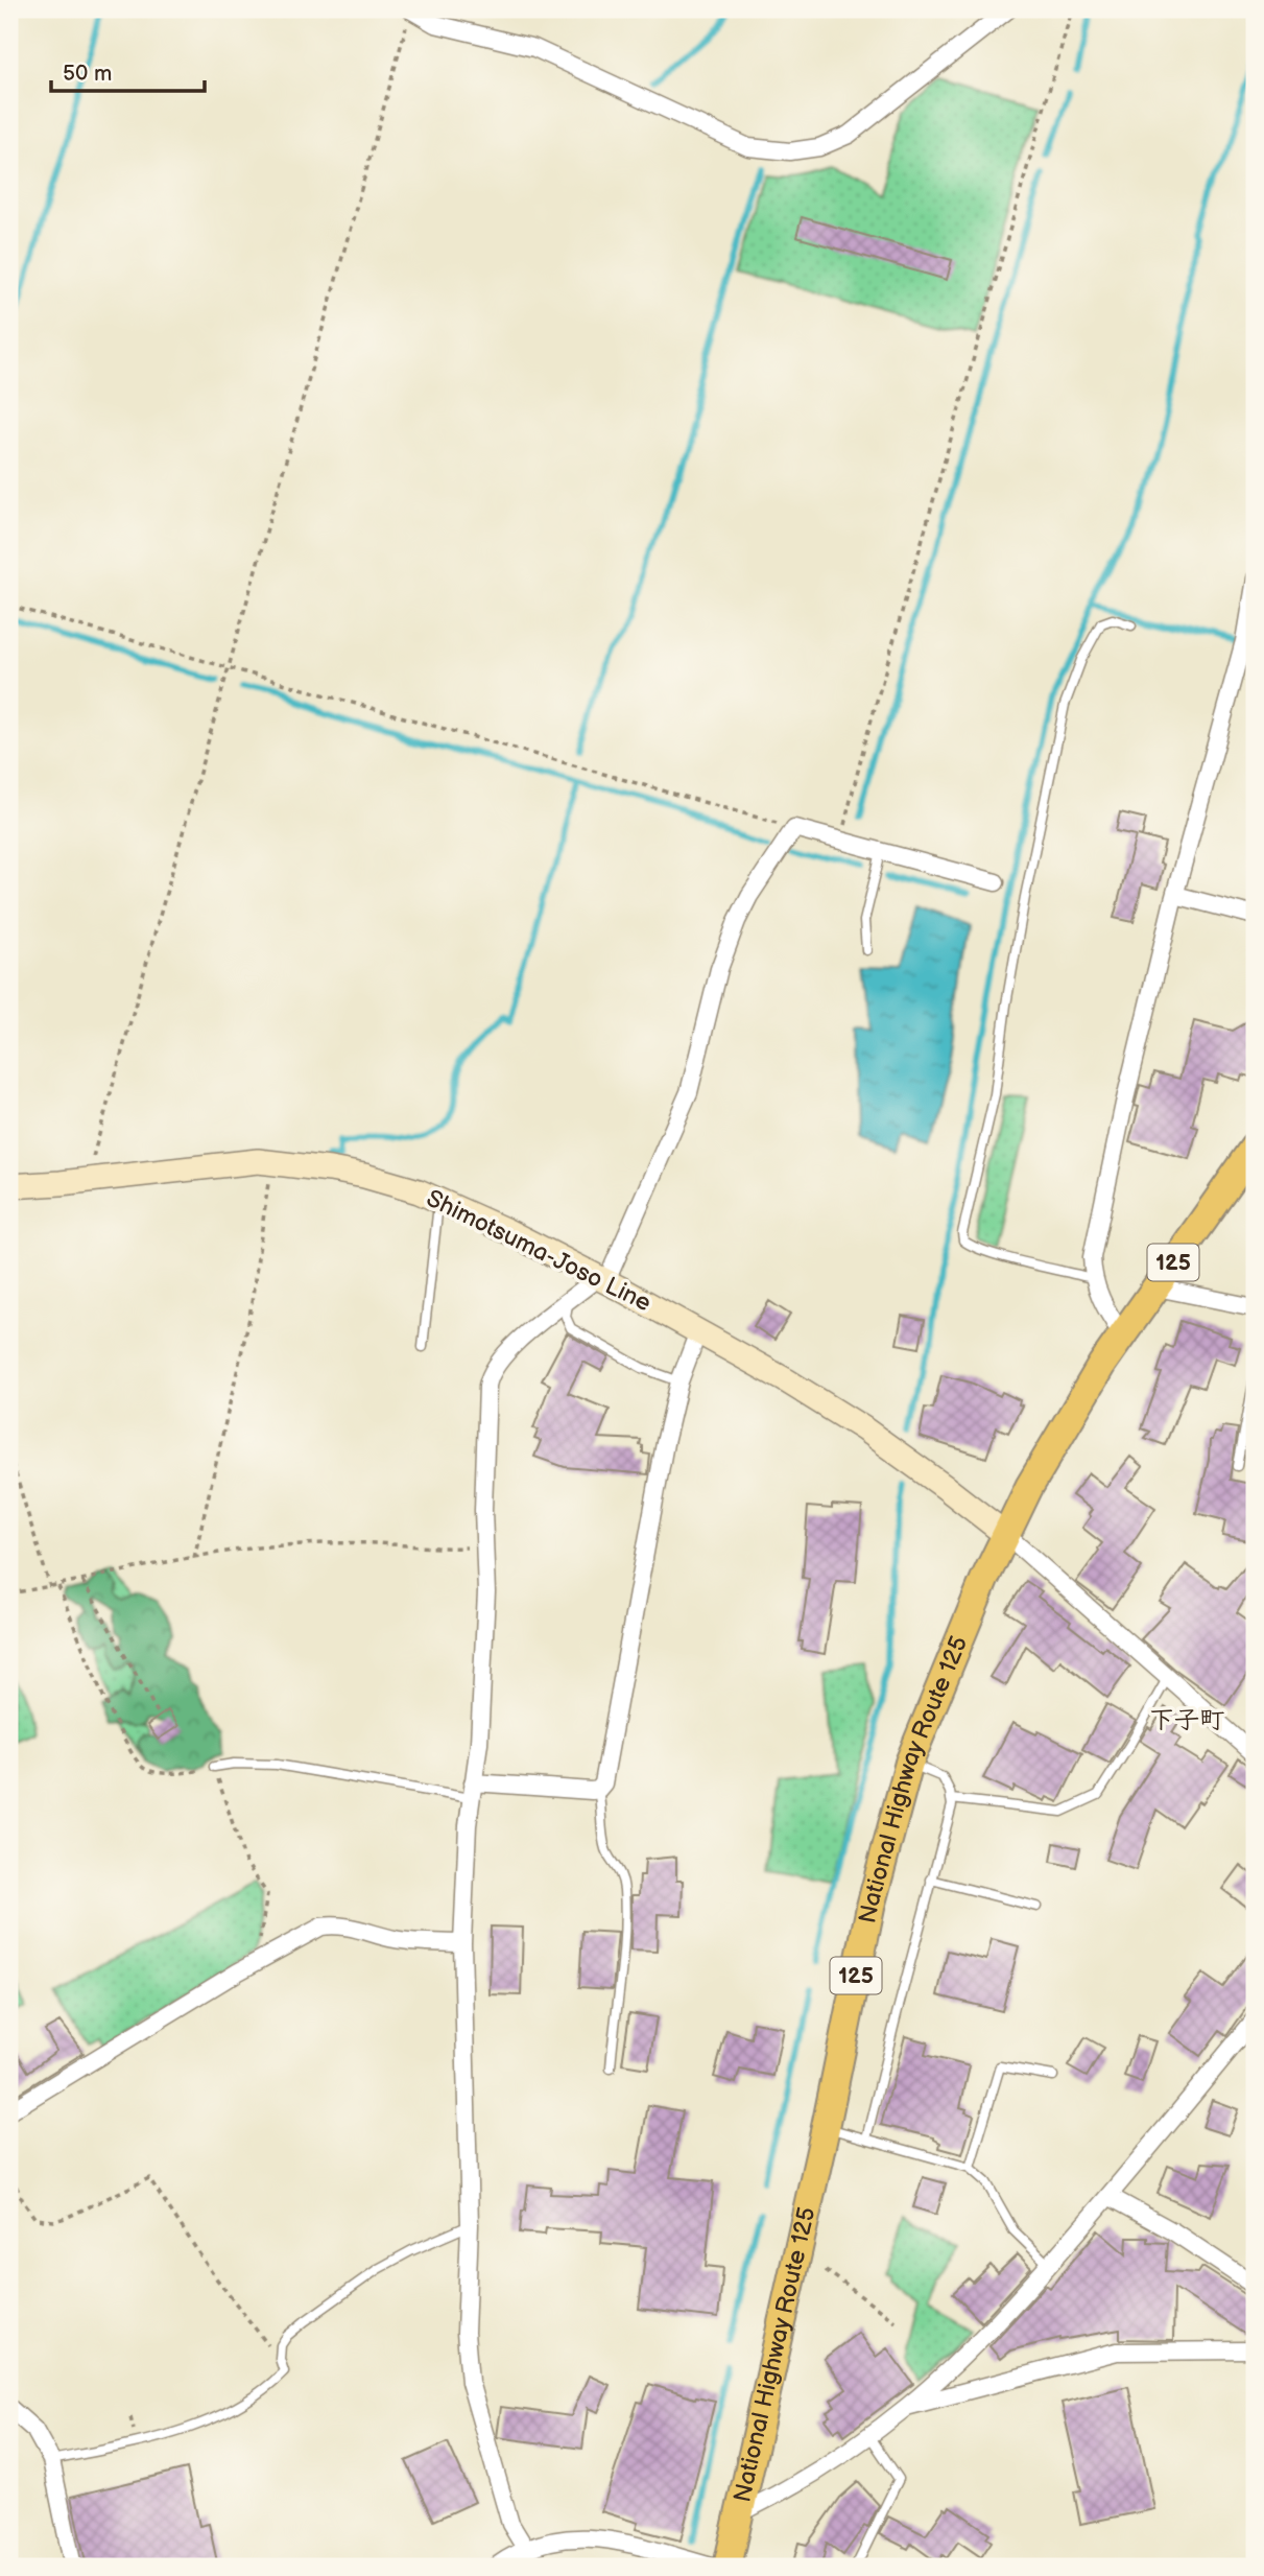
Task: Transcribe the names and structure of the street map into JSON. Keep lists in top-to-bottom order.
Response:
{
  "streets": {
    "highway": ["125", "National Highway Route 125"],
    "main road": ["Shimotsuma-Joso Line"]
  },
  "crossings": [
    ["Shimotsuma-Joso Line", "National Highway Route 125"]
  ],
  "districts": ["下子町"],
  "scale_bar": "50 m"
}
